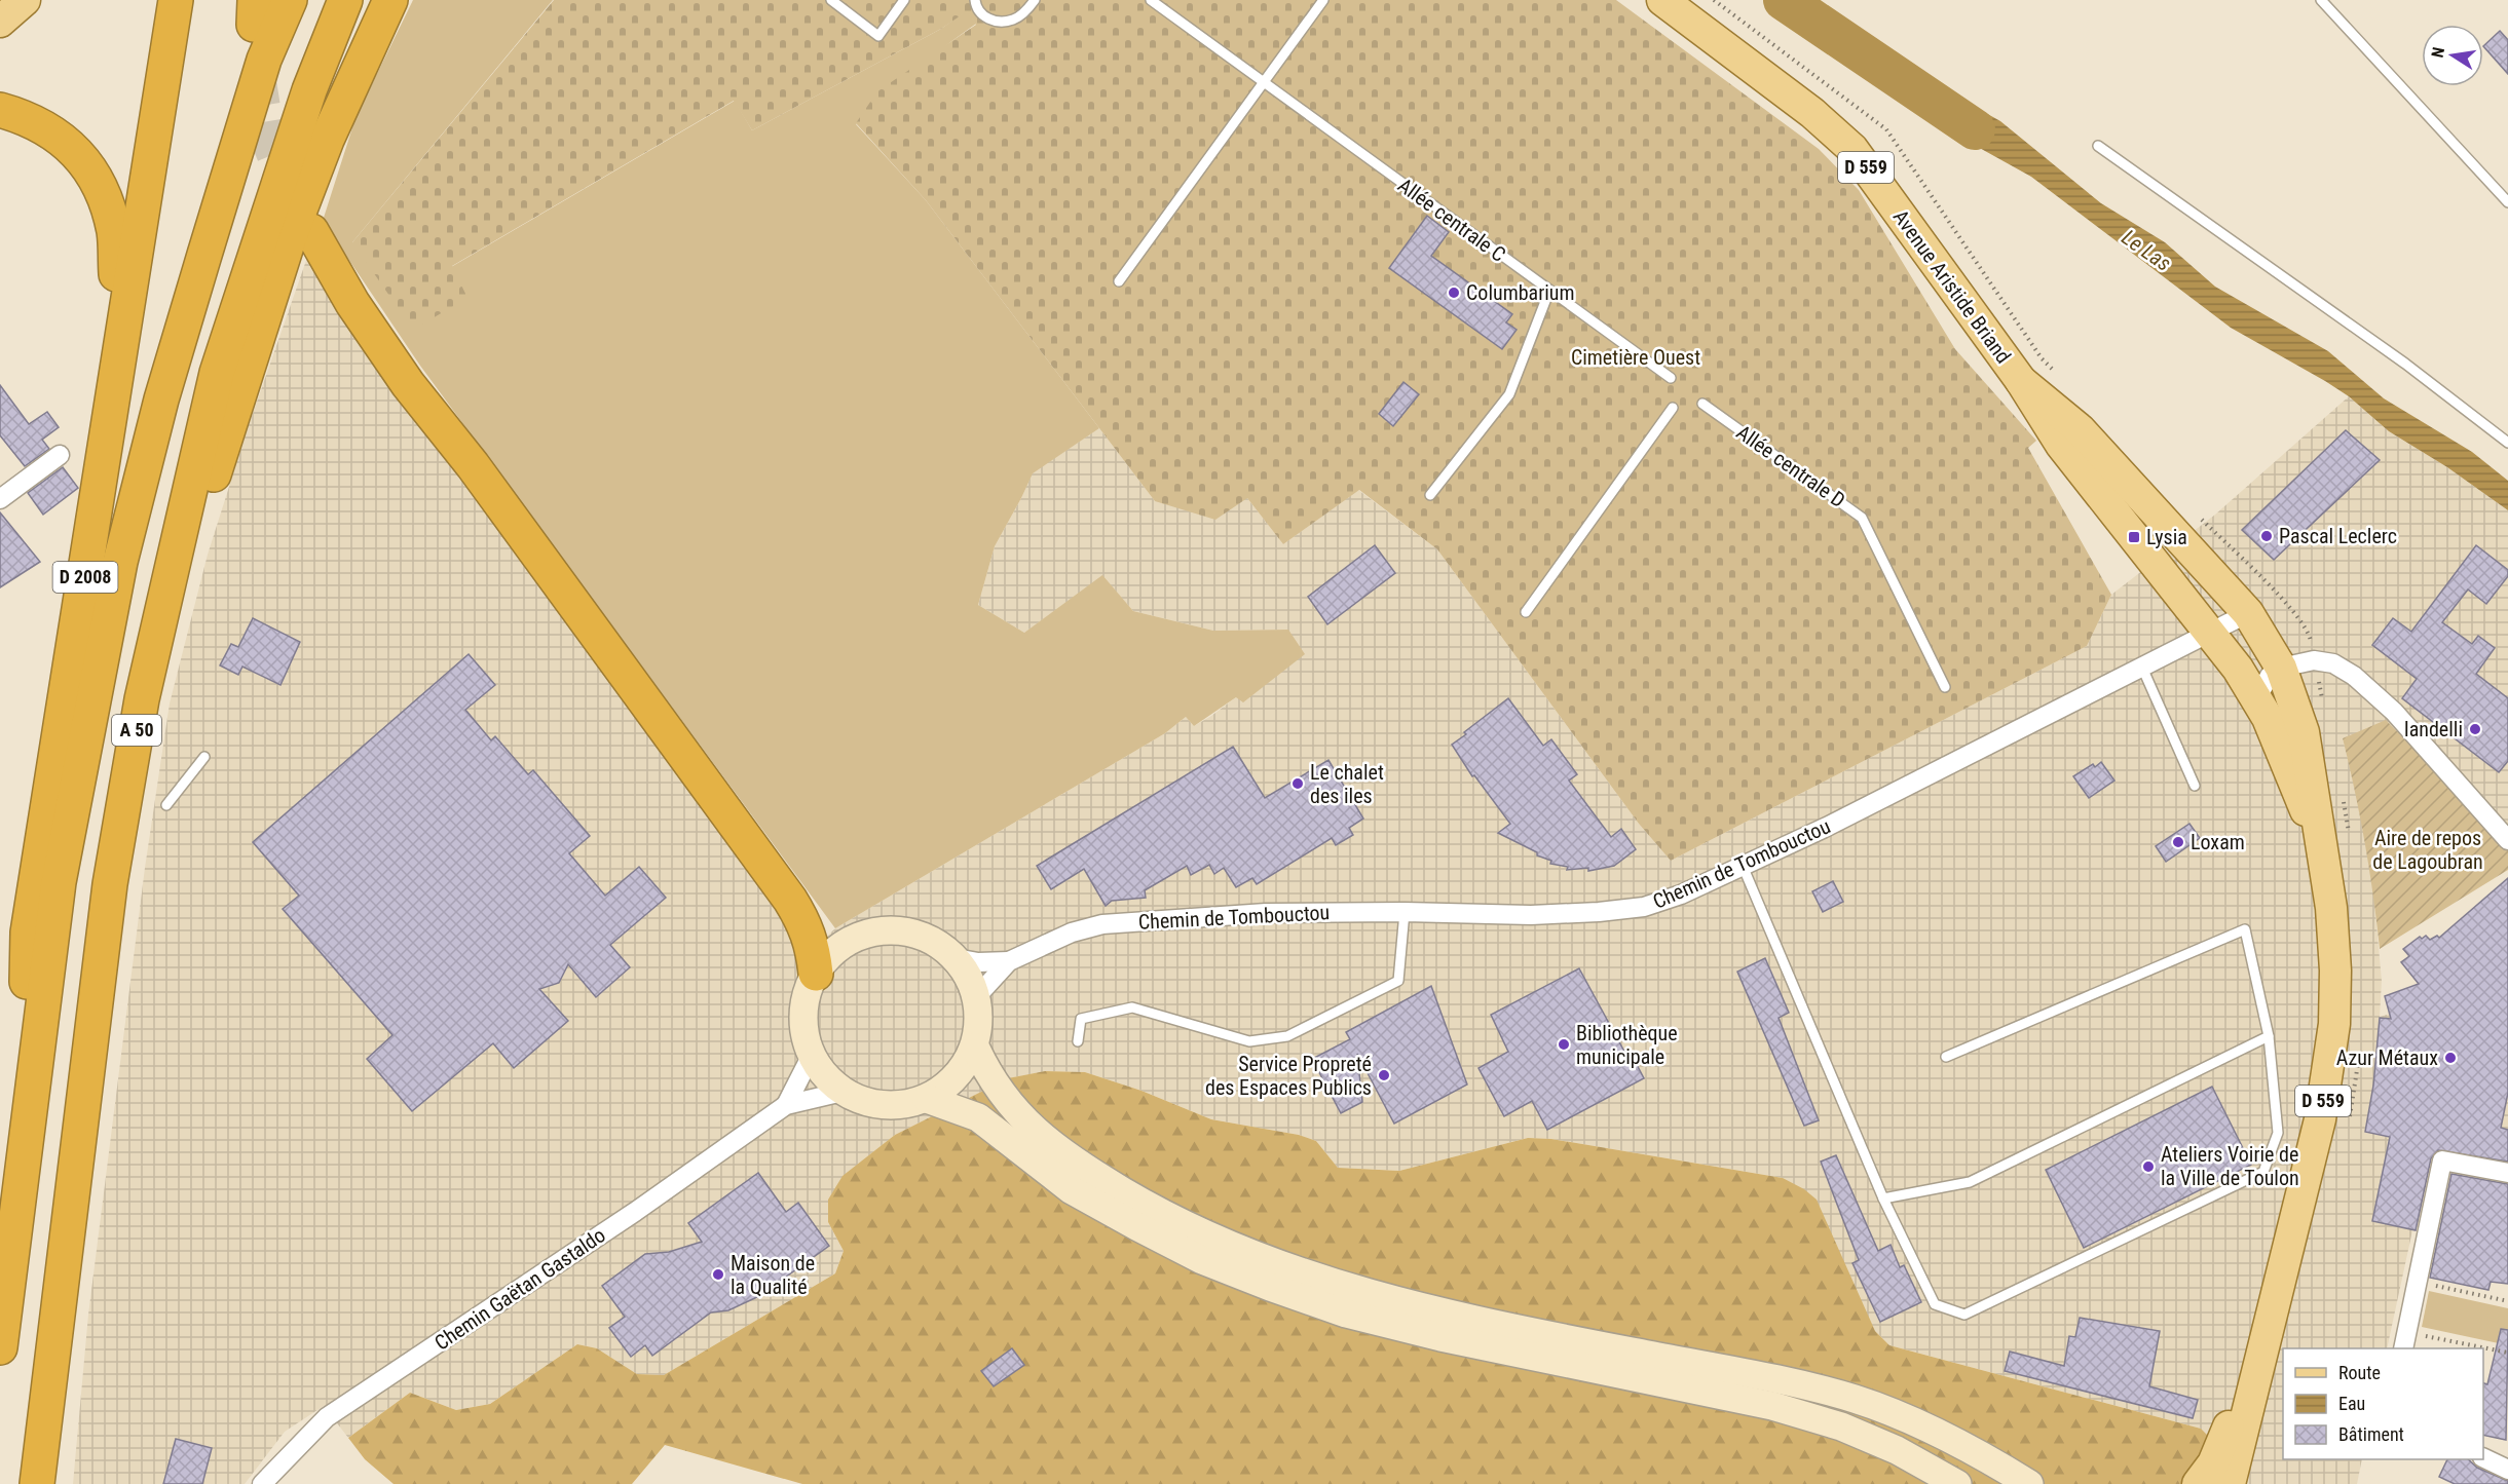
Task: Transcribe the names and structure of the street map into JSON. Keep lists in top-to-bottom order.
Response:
{
  "streets": {
    "highway": ["D 2008", "A 50"],
    "main road": ["D 559", "Avenue Aristide Briand"],
    "street": ["Chemin de Tombouctou", "Chemin Gaëtan Gastaldo"],
    "lane": ["Allée centrale C", "Allée centrale D"]
  },
  "crossings": [
    ["D 559", "Avenue Aristide Briand"],
    ["Avenue Aristide Briand", "Chemin de Tombouctou"],
    ["D 2008", "A 50"],
    ["Chemin de Tombouctou", "Chemin Gaëtan Gastaldo"]
  ],
  "water": ["Le Las"],
  "parks": ["Cimetière Ouest", "Aire de repos de Lagoubran"],
  "places": {
    "other": [
      "Columbarium",
      "Pascal Leclerc",
      "Iandelli",
      "Le chalet des iles",
      "Loxam",
      "Bibliothèque municipale",
      "Azur Métaux",
      "Service Propreté des Espaces Publics",
      "Ateliers Voirie de la Ville de Toulon",
      "Maison de la Qualité"
    ],
    "transit": ["Lysia"]
  },
  "legend": ["Route", "Eau", "Bâtiment"],
  "north": "left"
}
